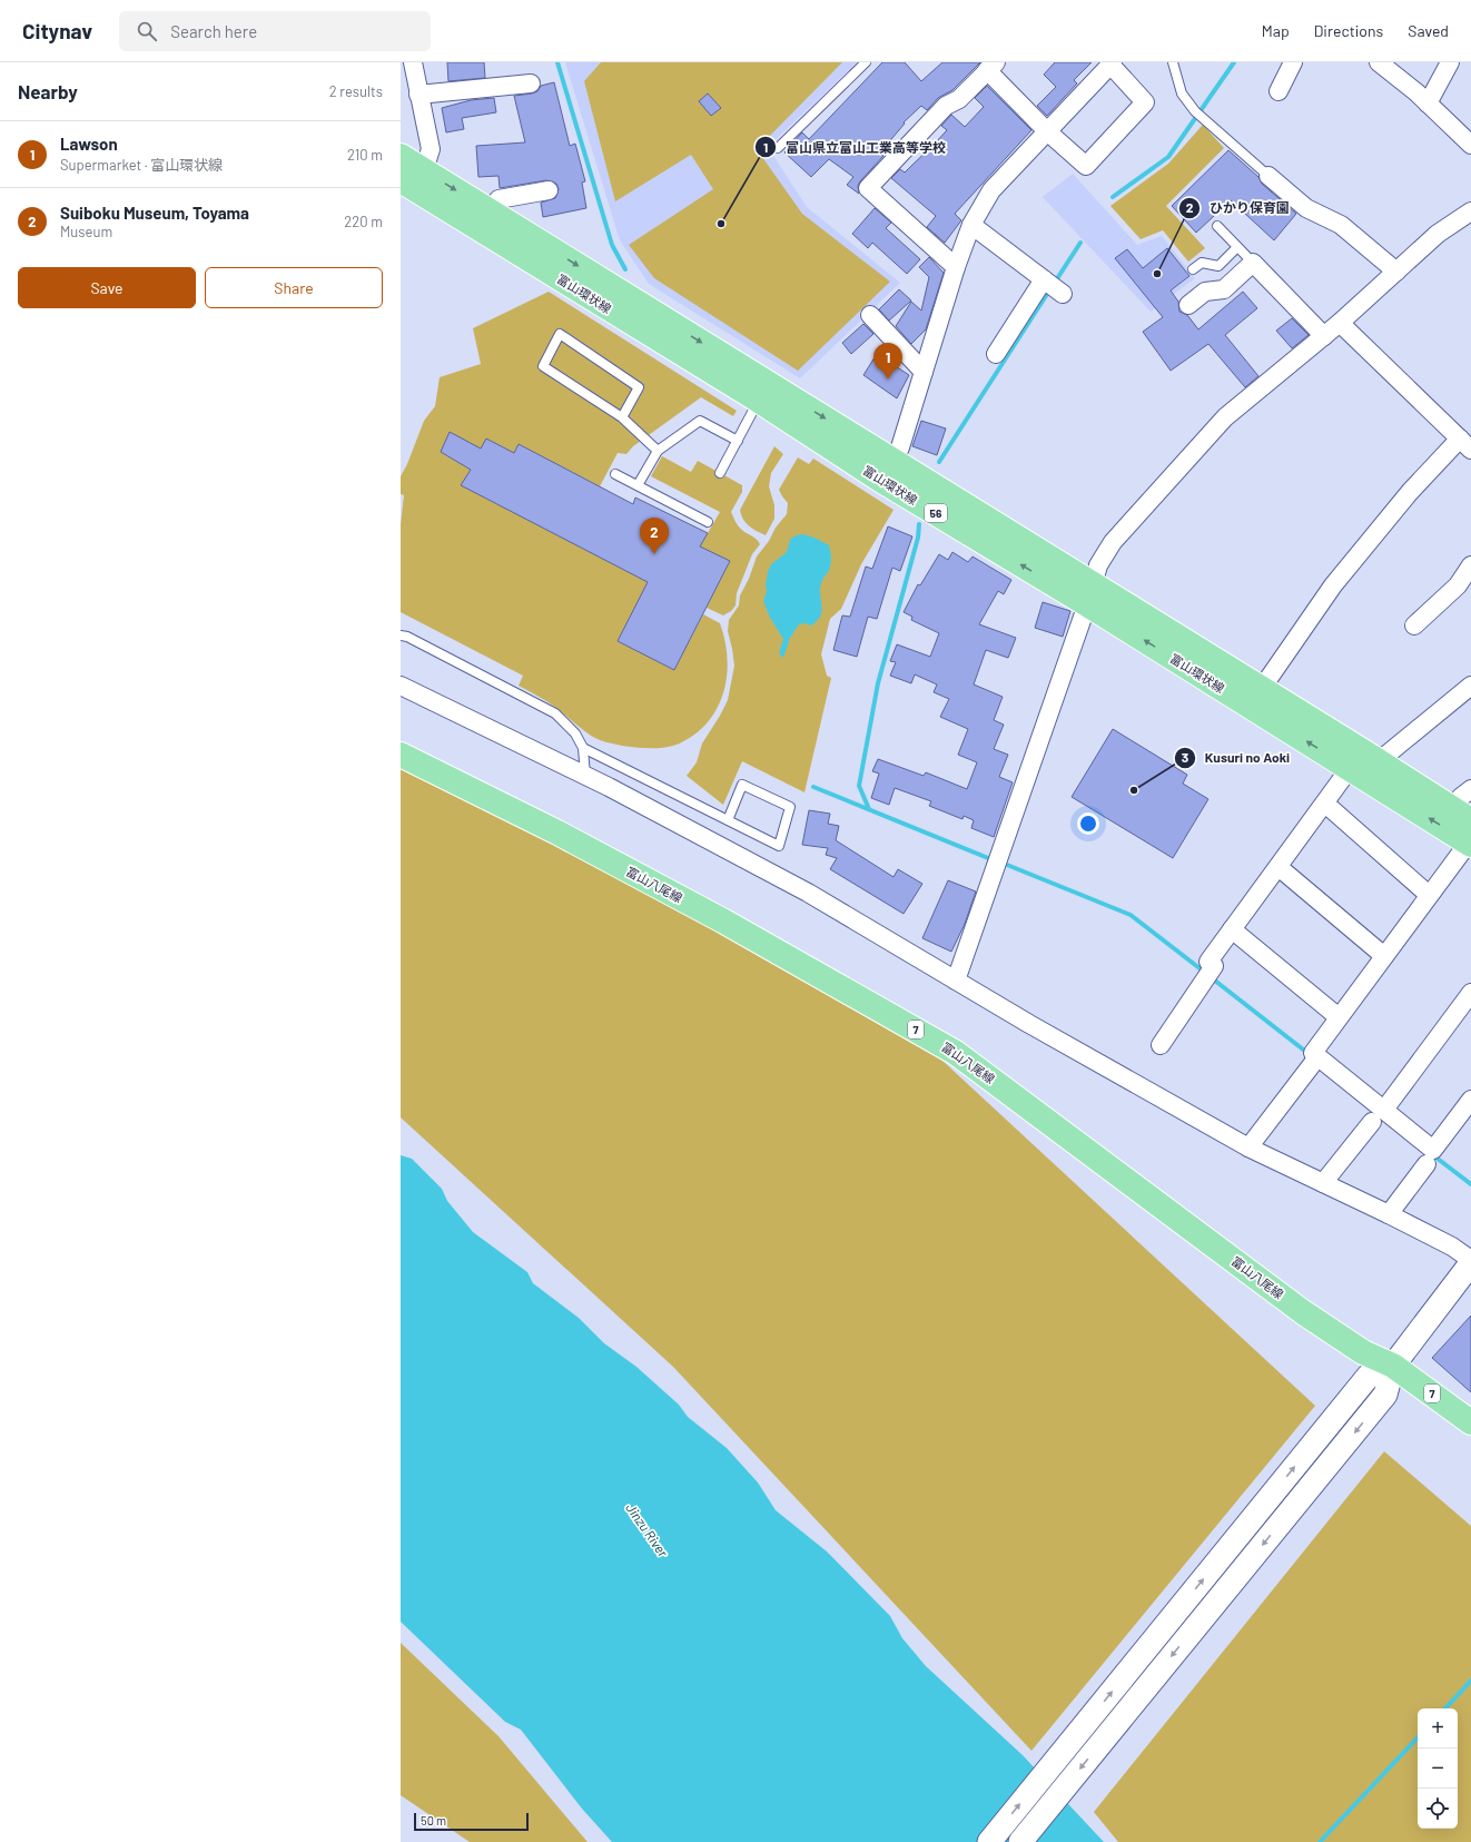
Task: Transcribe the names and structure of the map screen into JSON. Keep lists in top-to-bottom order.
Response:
{
  "streets": {
    "main road": [
      "富山環状線",
      "56",
      "富山八尾線",
      "7"
    ]
  },
  "water": ["Jinzu River"],
  "places": ["富山県立富山工業高等学校", "ひかり保育園", "Kusuri no Aoki"],
  "scale_bar": "50 m",
  "page": {
    "header": "Citynav",
    "search": "Search here",
    "nav": ["Map", "Directions", "Saved"],
    "heading": ["Nearby", "2 results"],
    "list": [
      {
        "mark": "1",
        "name": "Lawson",
        "note": "Supermarket · 富山環状線",
        "value": "210 m"
      },
      {
        "mark": "2",
        "name": "Suiboku Museum, Toyama",
        "note": "Museum",
        "value": "220 m"
      }
    ],
    "buttons": ["Save", "Share"],
    "pins": ["1", "2"],
    "map_buttons": ["+", "−"],
    "scale": "50 m"
  }
}
